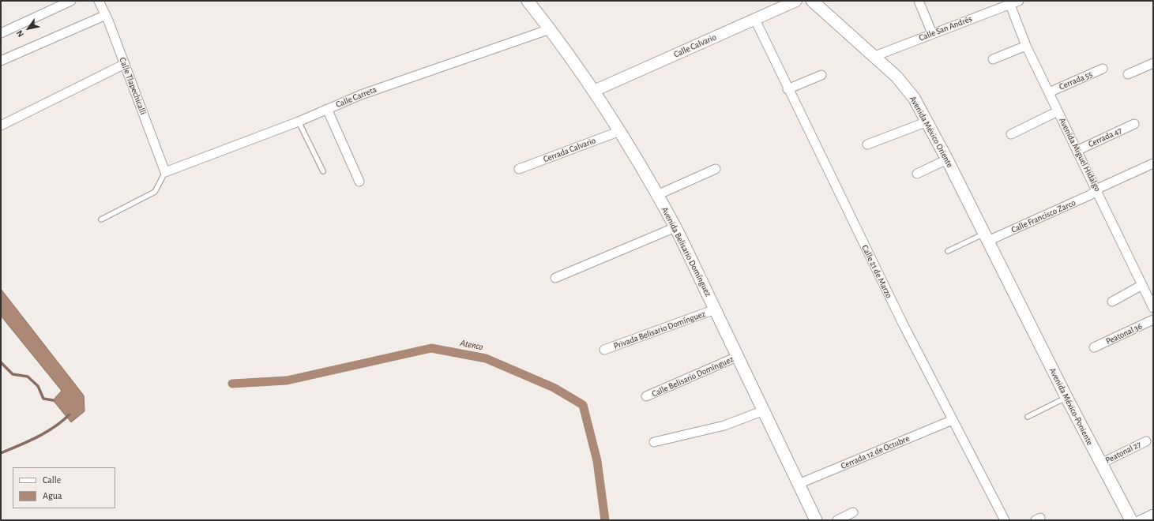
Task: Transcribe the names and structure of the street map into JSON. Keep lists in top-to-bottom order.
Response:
{
  "streets": {
    "main road": ["Avenida México Oriente", "Avenida Belisario Domínguez", "Avenida México-Poniente"],
    "street": [
      "Calle San Andrés",
      "Calle Calvario",
      "Cerrada 55",
      "Calle Tlapechicalli",
      "Calle Carreta",
      "Cerrada 47",
      "Cerrada Calvario",
      "Avenida Miguel Hidalgo",
      "Calle Francisco Zarco",
      "Calle 21 de Marzo",
      "Privada Belisario Domínguez",
      "Peatonal 36",
      "Calle Belisario Domínguez",
      "Cerrada 12 de Octubre",
      "Peatonal 27"
    ]
  },
  "crossings": [
    ["Calle San Andrés", "Avenida México Oriente"],
    ["Calle San Andrés", "Avenida Miguel Hidalgo"],
    ["Calle Calvario", "Avenida Belisario Domínguez"],
    ["Calle Calvario", "Calle 21 de Marzo"],
    ["Cerrada 55", "Avenida Miguel Hidalgo"],
    ["Calle Tlapechicalli", "Calle Carreta"],
    ["Calle Carreta", "Avenida Belisario Domínguez"],
    ["Avenida México Oriente", "Calle Francisco Zarco"],
    ["Avenida México Oriente", "Avenida México-Poniente"],
    ["Cerrada 47", "Avenida Miguel Hidalgo"],
    ["Cerrada Calvario", "Avenida Belisario Domínguez"],
    ["Avenida Miguel Hidalgo", "Calle Francisco Zarco"],
    ["Avenida Belisario Domínguez", "Privada Belisario Domínguez"],
    ["Avenida Belisario Domínguez", "Calle Belisario Domínguez"],
    ["Avenida Belisario Domínguez", "Cerrada 12 de Octubre"],
    ["Calle 21 de Marzo", "Cerrada 12 de Octubre"],
    ["Avenida México-Poniente", "Peatonal 27"]
  ],
  "water": ["Atenco"],
  "legend": ["Calle", "Agua"],
  "north": "bottom left"
}
